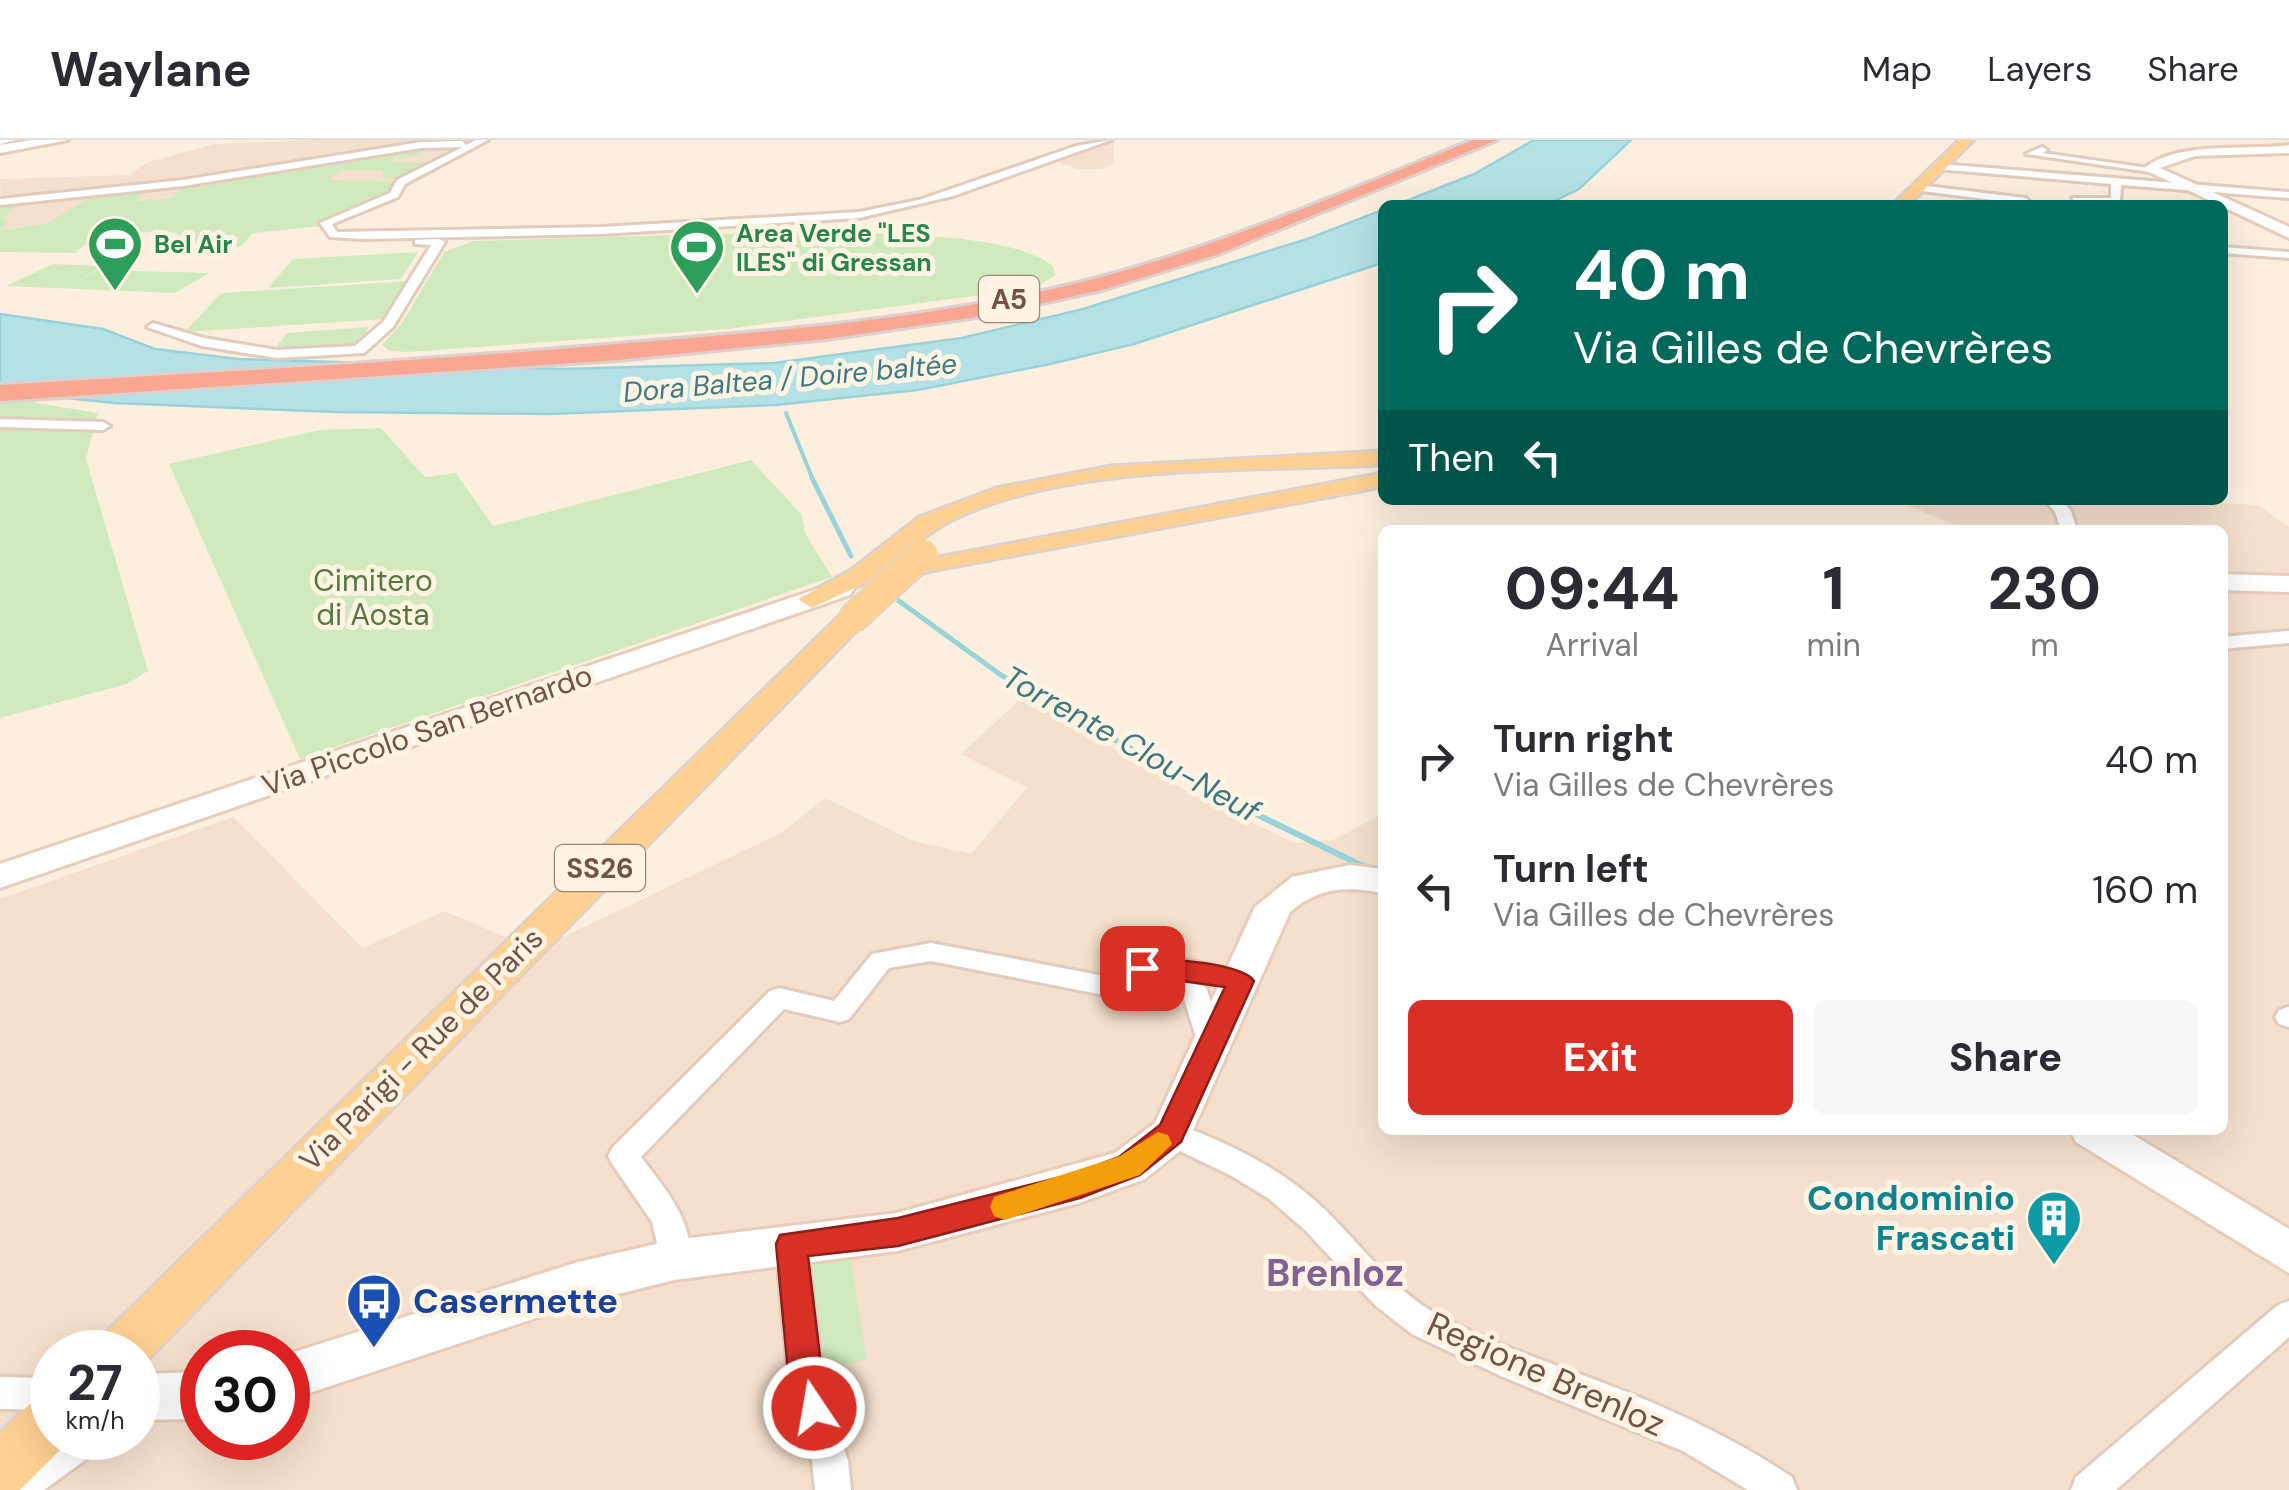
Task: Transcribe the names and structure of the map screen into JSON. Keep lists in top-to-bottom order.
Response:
{
  "streets": {
    "highway": ["A5"],
    "main road": ["SS26", "Via Parigi - Rue de Paris"],
    "street": ["Via Piccolo San Bernardo", "Regione Brenloz"]
  },
  "crossings": [
    ["Via Piccolo San Bernardo", "SS26"],
    ["Via Piccolo San Bernardo", "Via Parigi - Rue de Paris"],
    ["SS26", "Via Parigi - Rue de Paris"]
  ],
  "districts": ["Brenloz"],
  "water": ["Dora Baltea / Doire baltée", "Torrente Clou-Neuf"],
  "parks": ["Cimitero di Aosta"],
  "places": {
    "sports": ["Bel Air", "Area Verde \"LES ILES\" di Gressan"],
    "building": ["Condominio Frascati"],
    "bus stop": ["Casermette"]
  },
  "page": {
    "header": "Waylane",
    "nav": ["Map", "Layers", "Share"],
    "turn": ["40 m", "Via Gilles de Chevrères"],
    "then": "Then",
    "eta": [
      "09:44",
      "Arrival",
      "1",
      "min",
      "230",
      "m"
    ],
    "list": [
      {
        "name": "Turn right",
        "note": "Via Gilles de Chevrères",
        "value": "40 m"
      },
      {
        "name": "Turn left",
        "note": "Via Gilles de Chevrères",
        "value": "160 m"
      }
    ],
    "buttons": ["Exit", "Share"],
    "speed": "27 km/h",
    "limit": "30"
  }
}
